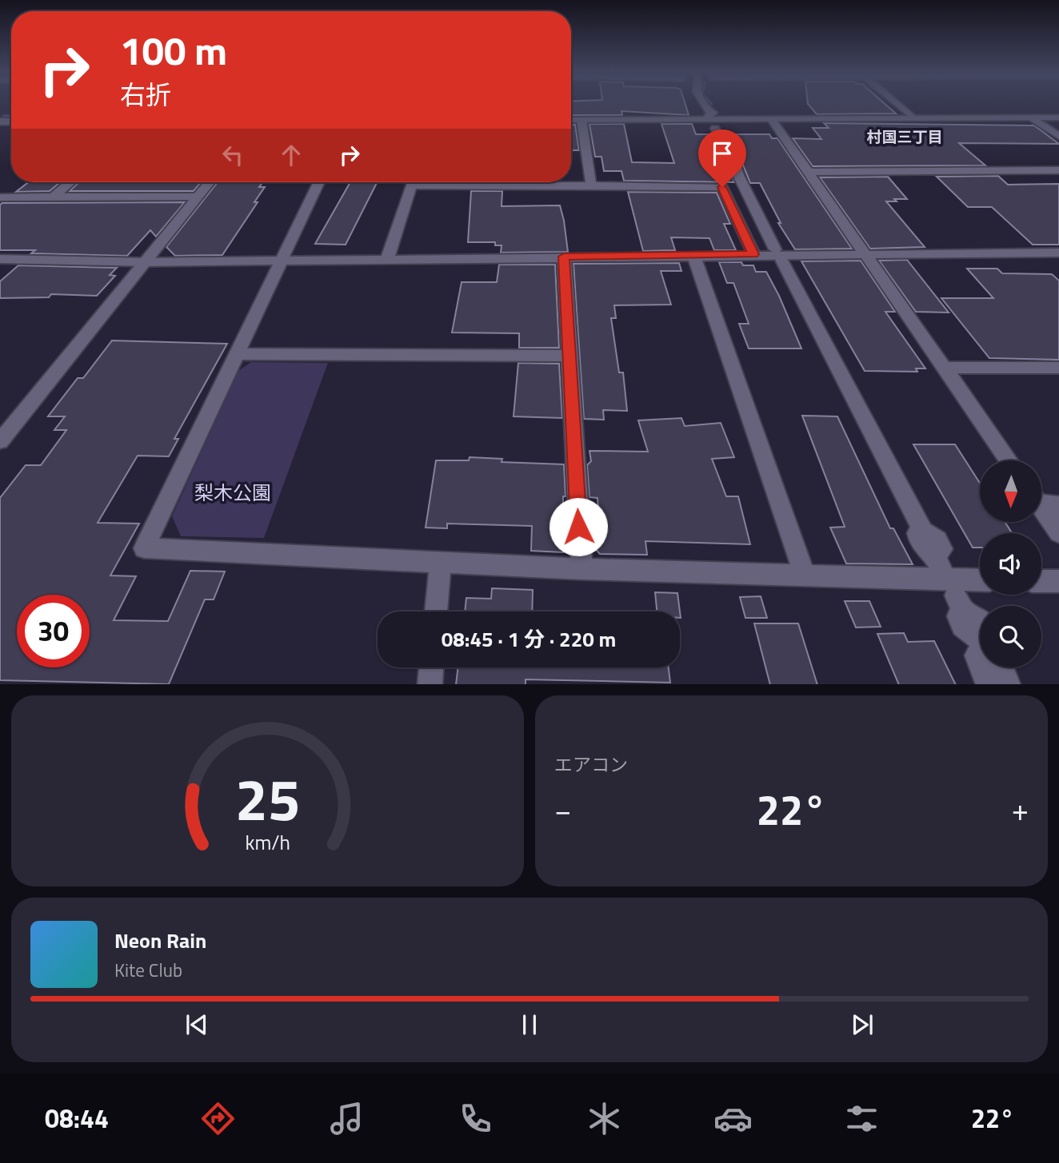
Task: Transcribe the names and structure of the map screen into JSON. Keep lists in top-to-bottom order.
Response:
{
  "districts": ["村国三丁目"],
  "parks": ["梨木公園"],
  "north": "bottom",
  "page": {
    "turn": ["100 m", "右折"],
    "limit": "30",
    "trip": "08:45 · 1 分 · 220 m",
    "tile": "エアコン",
    "heat": ["−", "22°", "+"],
    "song": ["Neon Rain", "Kite Club"],
    "tabs": ["08:44", "22°"],
    "gauge": ["25", "km/h"]
  }
}
